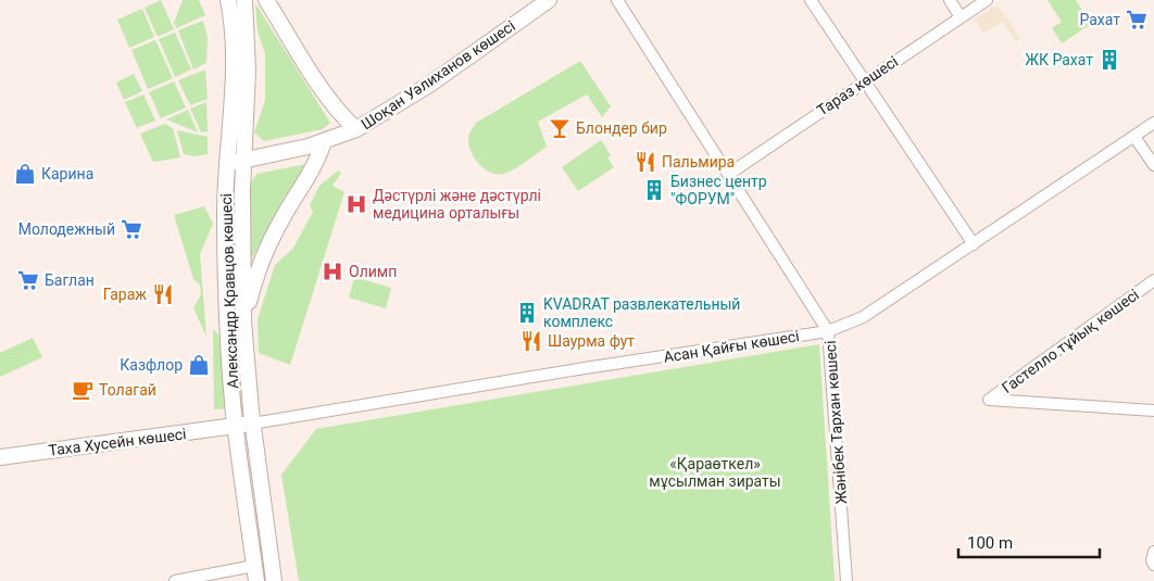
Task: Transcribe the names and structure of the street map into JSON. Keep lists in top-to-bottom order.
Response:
{
  "streets": {
    "main road": ["Шоқан Уәлиханов көшесі", "Александр Кравцов көшесі", "Таха Хусейн көшесі"],
    "street": [
      "Тараз көшесі",
      "Гастелло тұйық көшесі",
      "Асан Қайғы көшесі",
      "Жәнібек Тархан көшесі"
    ]
  },
  "crossings": [
    ["Шоқан Уәлиханов көшесі", "Александр Кравцов көшесі"],
    ["Тараз көшесі", "Жәнібек Тархан көшесі"],
    ["Александр Кравцов көшесі", "Асан Қайғы көшесі"],
    ["Александр Кравцов көшесі", "Таха Хусейн көшесі"],
    ["Асан Қайғы көшесі", "Жәнібек Тархан көшесі"],
    ["Асан Қайғы көшесі", "Таха Хусейн көшесі"]
  ],
  "parks": ["«Қараөткел» мұсылман зираты"],
  "places": {
    "supermarket": ["Рахат", "Молодежный", "Баглан"],
    "building": ["ЖК Рахат", "Бизнес центр \"ФОРУМ\"", "KVADRAT развлекательный комплекс"],
    "bar": ["Блондер бир"],
    "restaurant": ["Пальмира", "Гараж", "Шаурма фут"],
    "shop": ["Карина", "Казфлор"],
    "hospital": ["Дәстүрлі және дәстүрлі медицина орталығы", "Олимп"],
    "cafe": ["Толагай"]
  },
  "scale_bar": "100 m"
}
